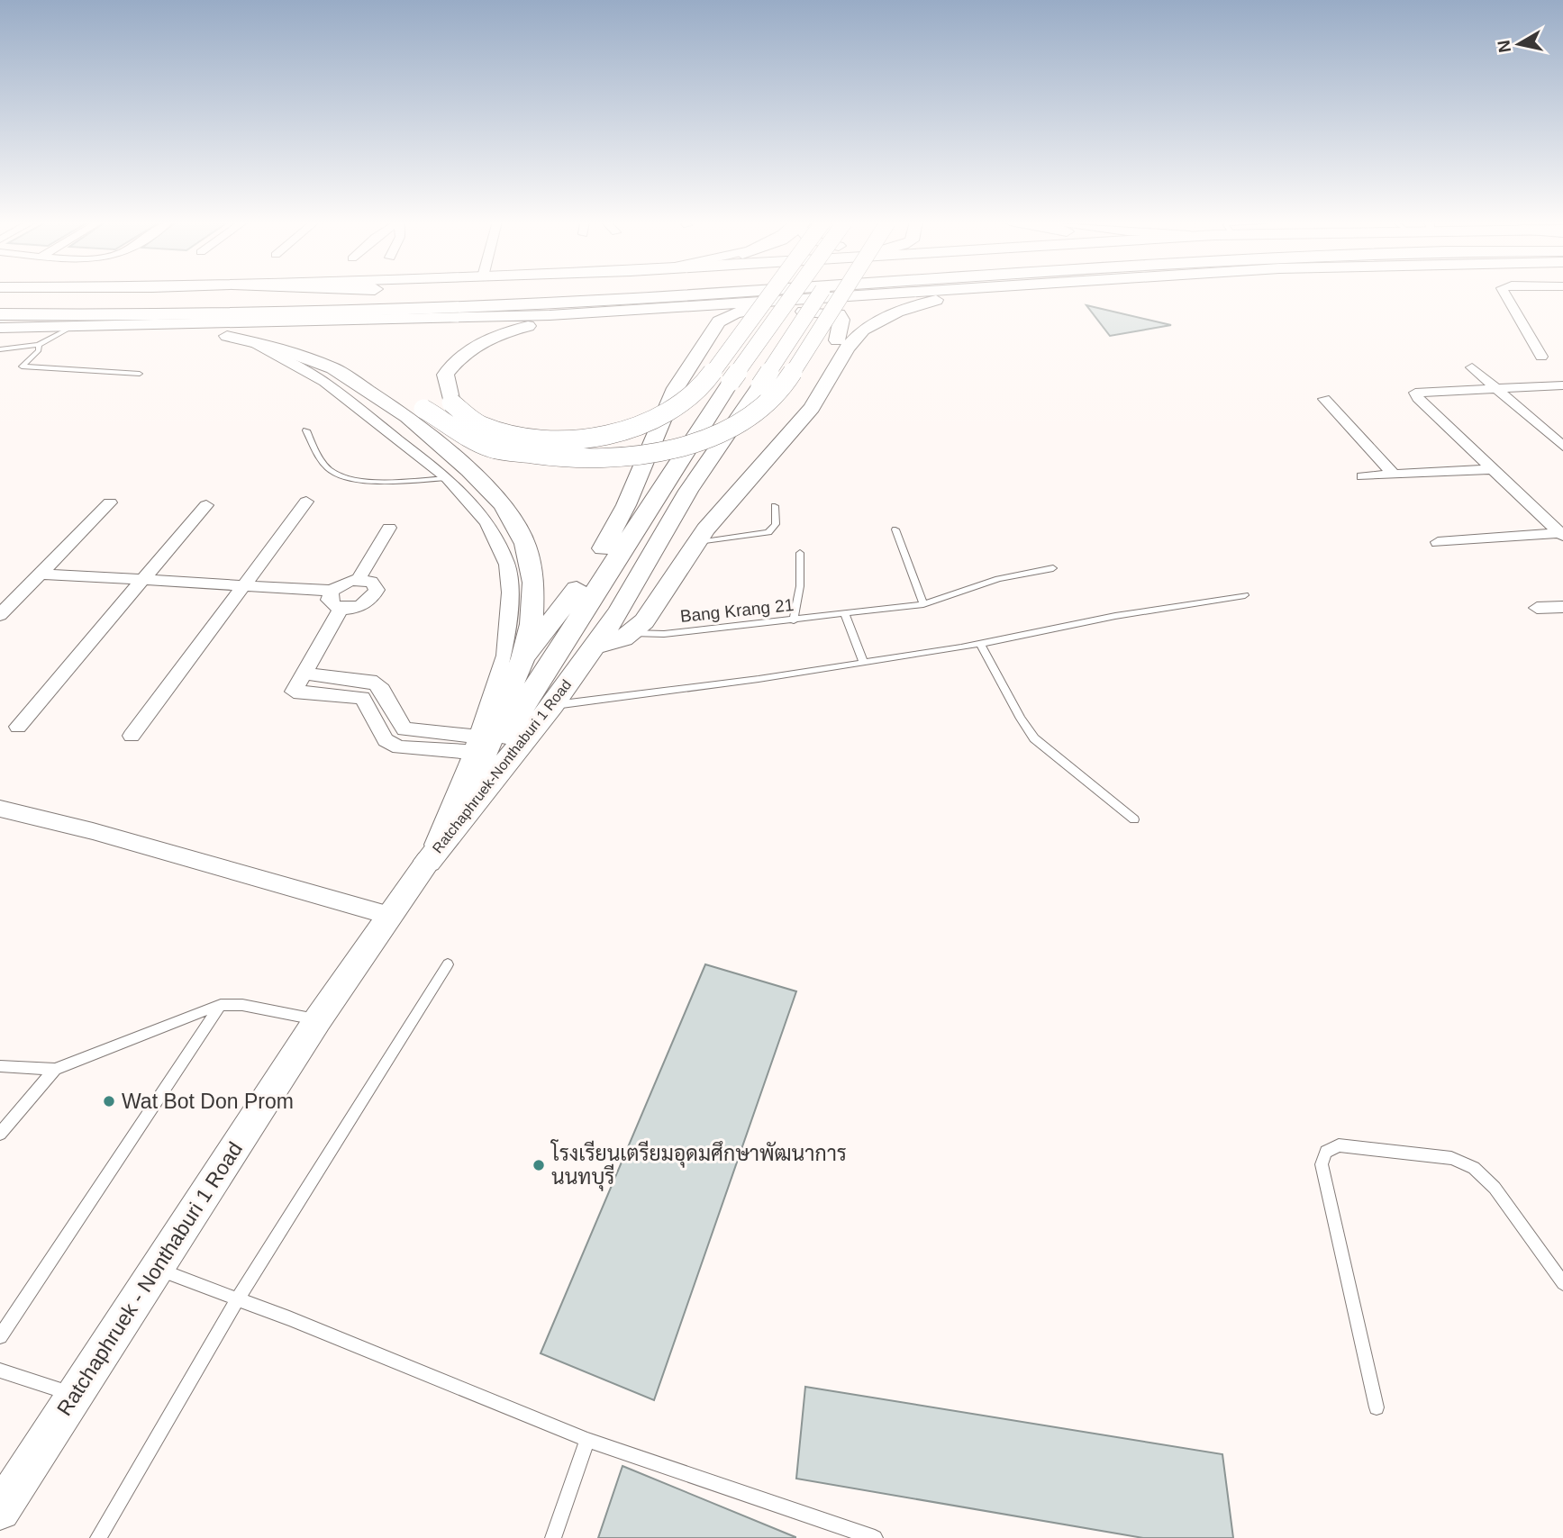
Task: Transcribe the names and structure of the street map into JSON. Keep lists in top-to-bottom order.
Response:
{
  "streets": {
    "main road": ["Ratchaphruek-Nonthaburi 1 Road"],
    "street": ["Ratchaphruek - Nonthaburi 1 Road"],
    "lane": ["Bang Krang 21"]
  },
  "crossings": [
    ["Ratchaphruek-Nonthaburi 1 Road", "Ratchaphruek - Nonthaburi 1 Road"]
  ],
  "places": ["Wat Bot Don Prom", "โรงเรียนเตรียมอุดมศึกษาพัฒนาการ นนทบุรี"],
  "north": "left"
}
